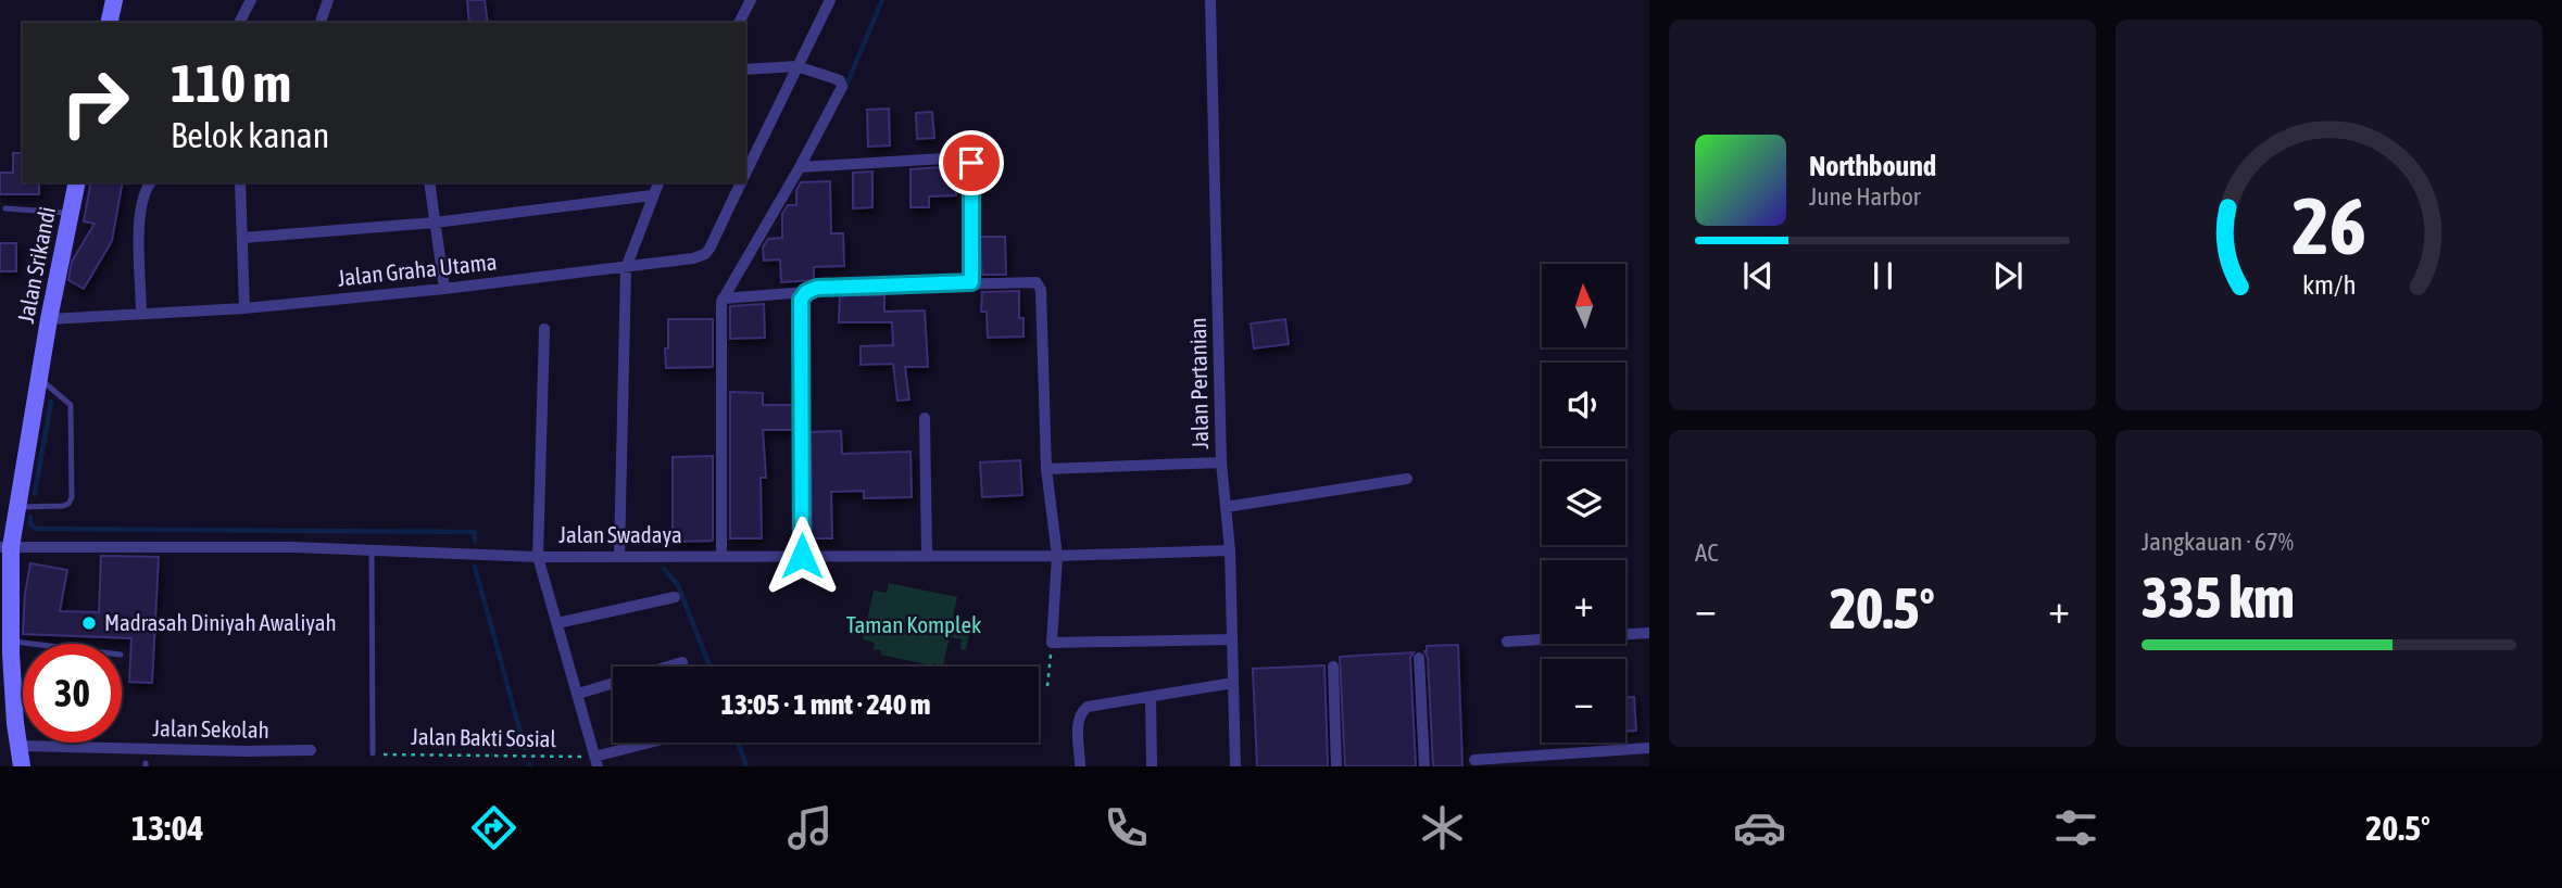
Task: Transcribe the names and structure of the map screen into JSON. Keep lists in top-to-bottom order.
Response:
{
  "streets": {
    "main road": ["Jalan Srikandi"],
    "street": [
      "Jalan Graha Utama",
      "Jalan Pertanian",
      "Jalan Swadaya",
      "Jalan Sekolah"
    ],
    "path": ["Jalan Bakti Sosial"]
  },
  "crossings": [
    ["Jalan Srikandi", "Jalan Graha Utama"],
    ["Jalan Srikandi", "Jalan Swadaya"],
    ["Jalan Srikandi", "Jalan Sekolah"],
    ["Jalan Pertanian", "Jalan Swadaya"]
  ],
  "parks": ["Taman Komplek"],
  "places": ["Madrasah Diniyah Awaliyah"],
  "north": "top",
  "page": {
    "turn": ["110 m", "Belok kanan"],
    "song": ["Northbound", "June Harbor"],
    "map_buttons": ["+", "−"],
    "tile": [
      "AC",
      ["Jangkauan · 67%", "335 km"]
    ],
    "heat": ["−", "20.5°", "+"],
    "limit": "30",
    "trip": "13:05 · 1 mnt · 240 m",
    "tabs": ["13:04", "20.5°"],
    "gauge": ["26", "km/h"]
  }
}
